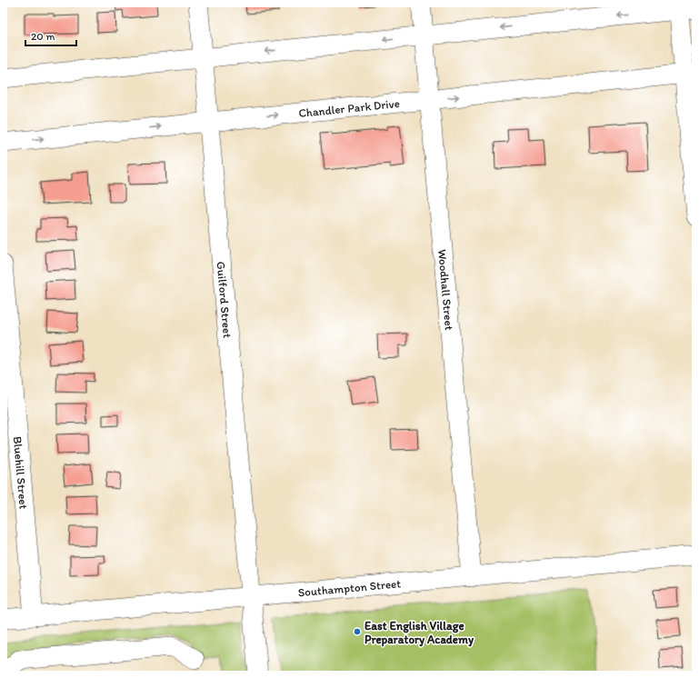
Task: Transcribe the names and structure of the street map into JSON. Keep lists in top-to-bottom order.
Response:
{
  "streets": {
    "street": [
      "Chandler Park Drive",
      "Woodhall Street",
      "Guilford Street",
      "Bluehill Street",
      "Southampton Street"
    ]
  },
  "crossings": [
    ["Chandler Park Drive", "Woodhall Street"],
    ["Chandler Park Drive", "Guilford Street"],
    ["Woodhall Street", "Southampton Street"],
    ["Guilford Street", "Southampton Street"],
    ["Bluehill Street", "Southampton Street"]
  ],
  "places": ["East English Village Preparatory Academy"],
  "scale_bar": "20 m"
}
